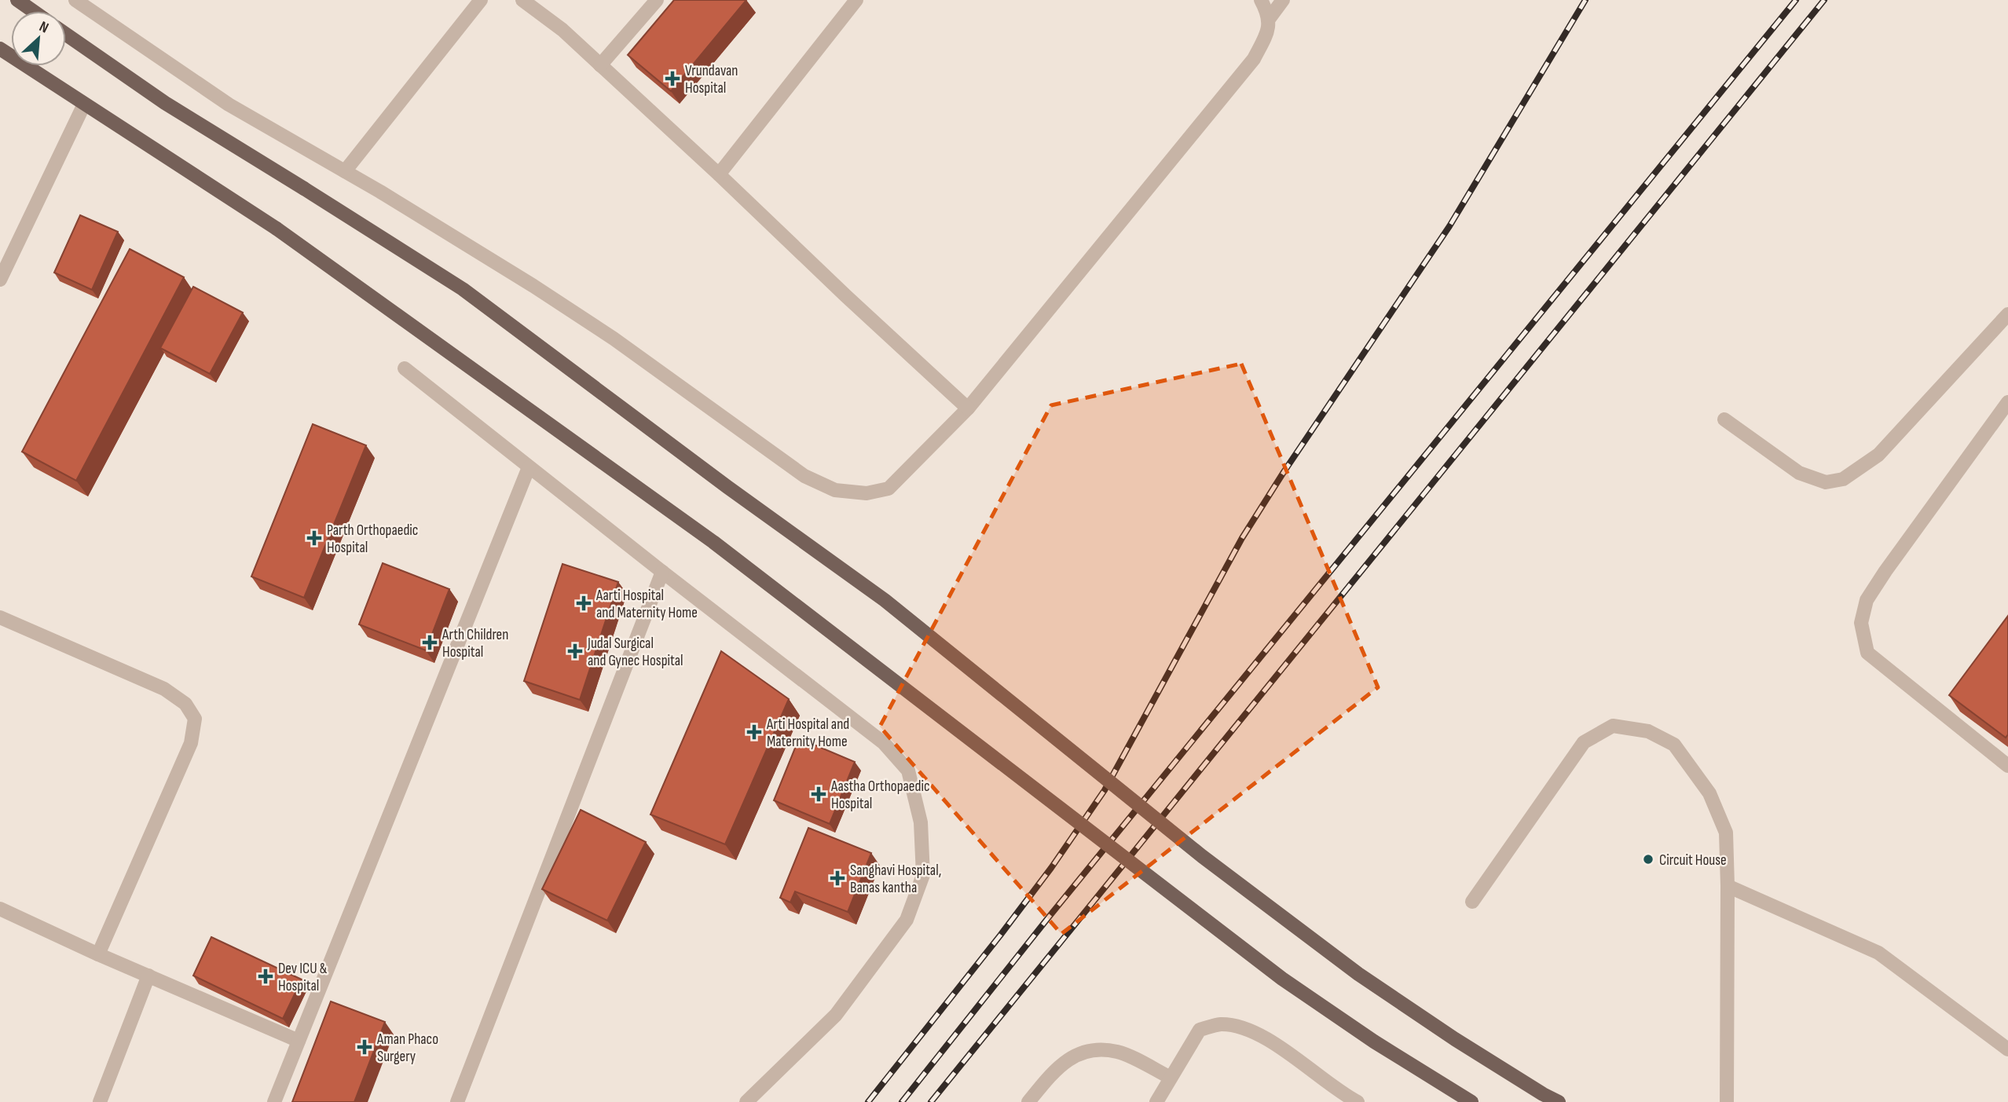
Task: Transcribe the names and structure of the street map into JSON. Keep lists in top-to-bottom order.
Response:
{
  "places": {
    "health": [
      "Vrundavan Hospital",
      "Parth Orthopaedic Hospital",
      "Aarti Hospital and Maternity Home",
      "Arth Children Hospital",
      "Judal Surgical and Gynec Hospital",
      "Arti Hospital and Maternity Home",
      "Aastha Orthopaedic Hospital",
      "Sanghavi Hospital, Banas kantha",
      "Dev ICU & Hospital",
      "Aman Phaco Surgery"
    ],
    "other": ["Circuit House"]
  },
  "north": "top right"
}
